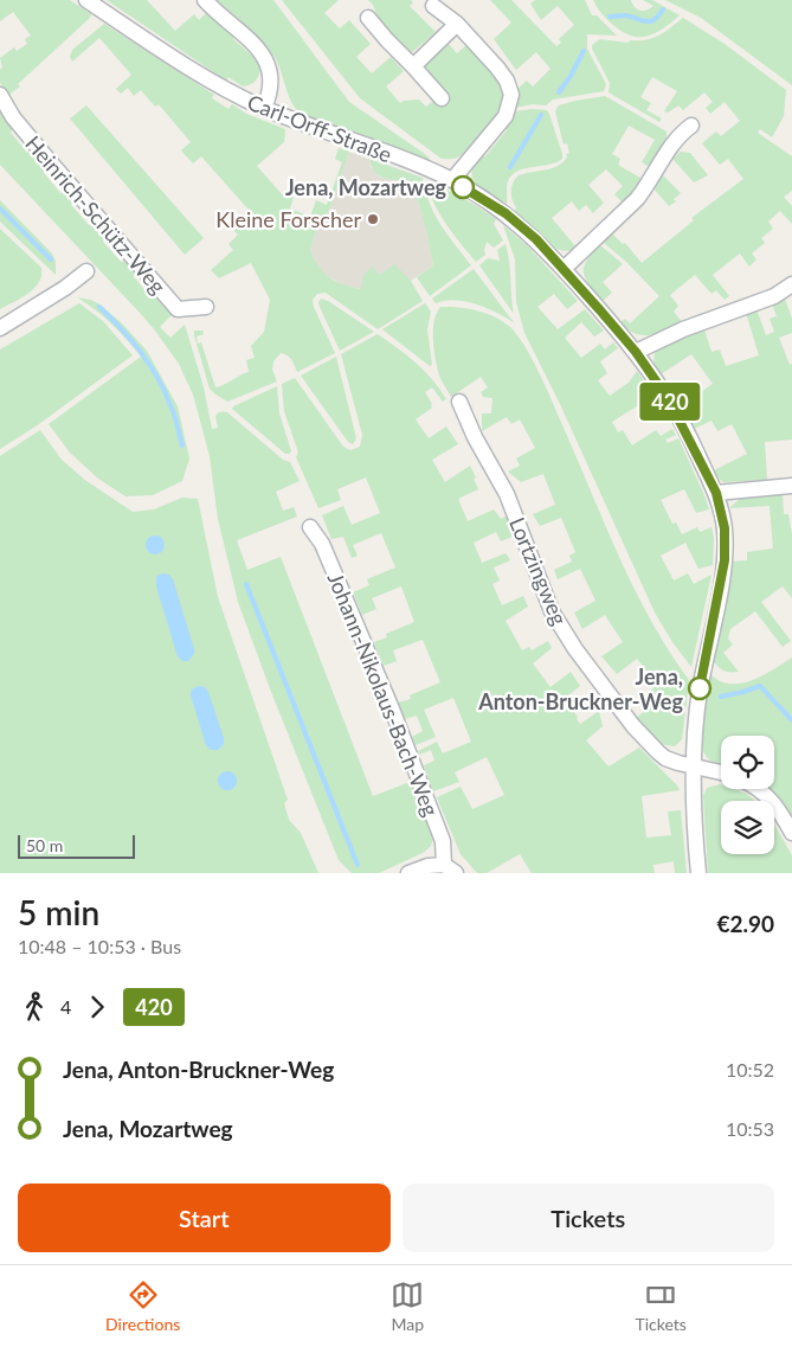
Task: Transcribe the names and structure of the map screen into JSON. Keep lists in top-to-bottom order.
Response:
{
  "streets": {
    "street": [
      "Carl-Orff-Straße",
      "Heinrich-Schütz-Weg",
      "Lortzingweg",
      "Johann-Nikolaus-Bach-Weg"
    ]
  },
  "crossings": [
    ["Carl-Orff-Straße", "Lortzingweg"]
  ],
  "places": ["Jena, Mozartweg", "Kleine Forscher", "Jena, Anton-Bruckner-Weg"],
  "lines": ["bus line 420"],
  "scale_bar": "50 m",
  "page": {
    "on_map": "420",
    "scale": "50 m",
    "heading": ["5 min", "10:48 – 10:53 · Bus", "€2.90"],
    "legs": ["4", "420"],
    "list": [
      {
        "name": "Jena, Anton-Bruckner-Weg",
        "value": "10:52"
      },
      {
        "name": "Jena, Mozartweg",
        "value": "10:53"
      }
    ],
    "buttons": ["Start", "Tickets"],
    "tabs": ["Directions", "Map", "Tickets"]
  }
}
